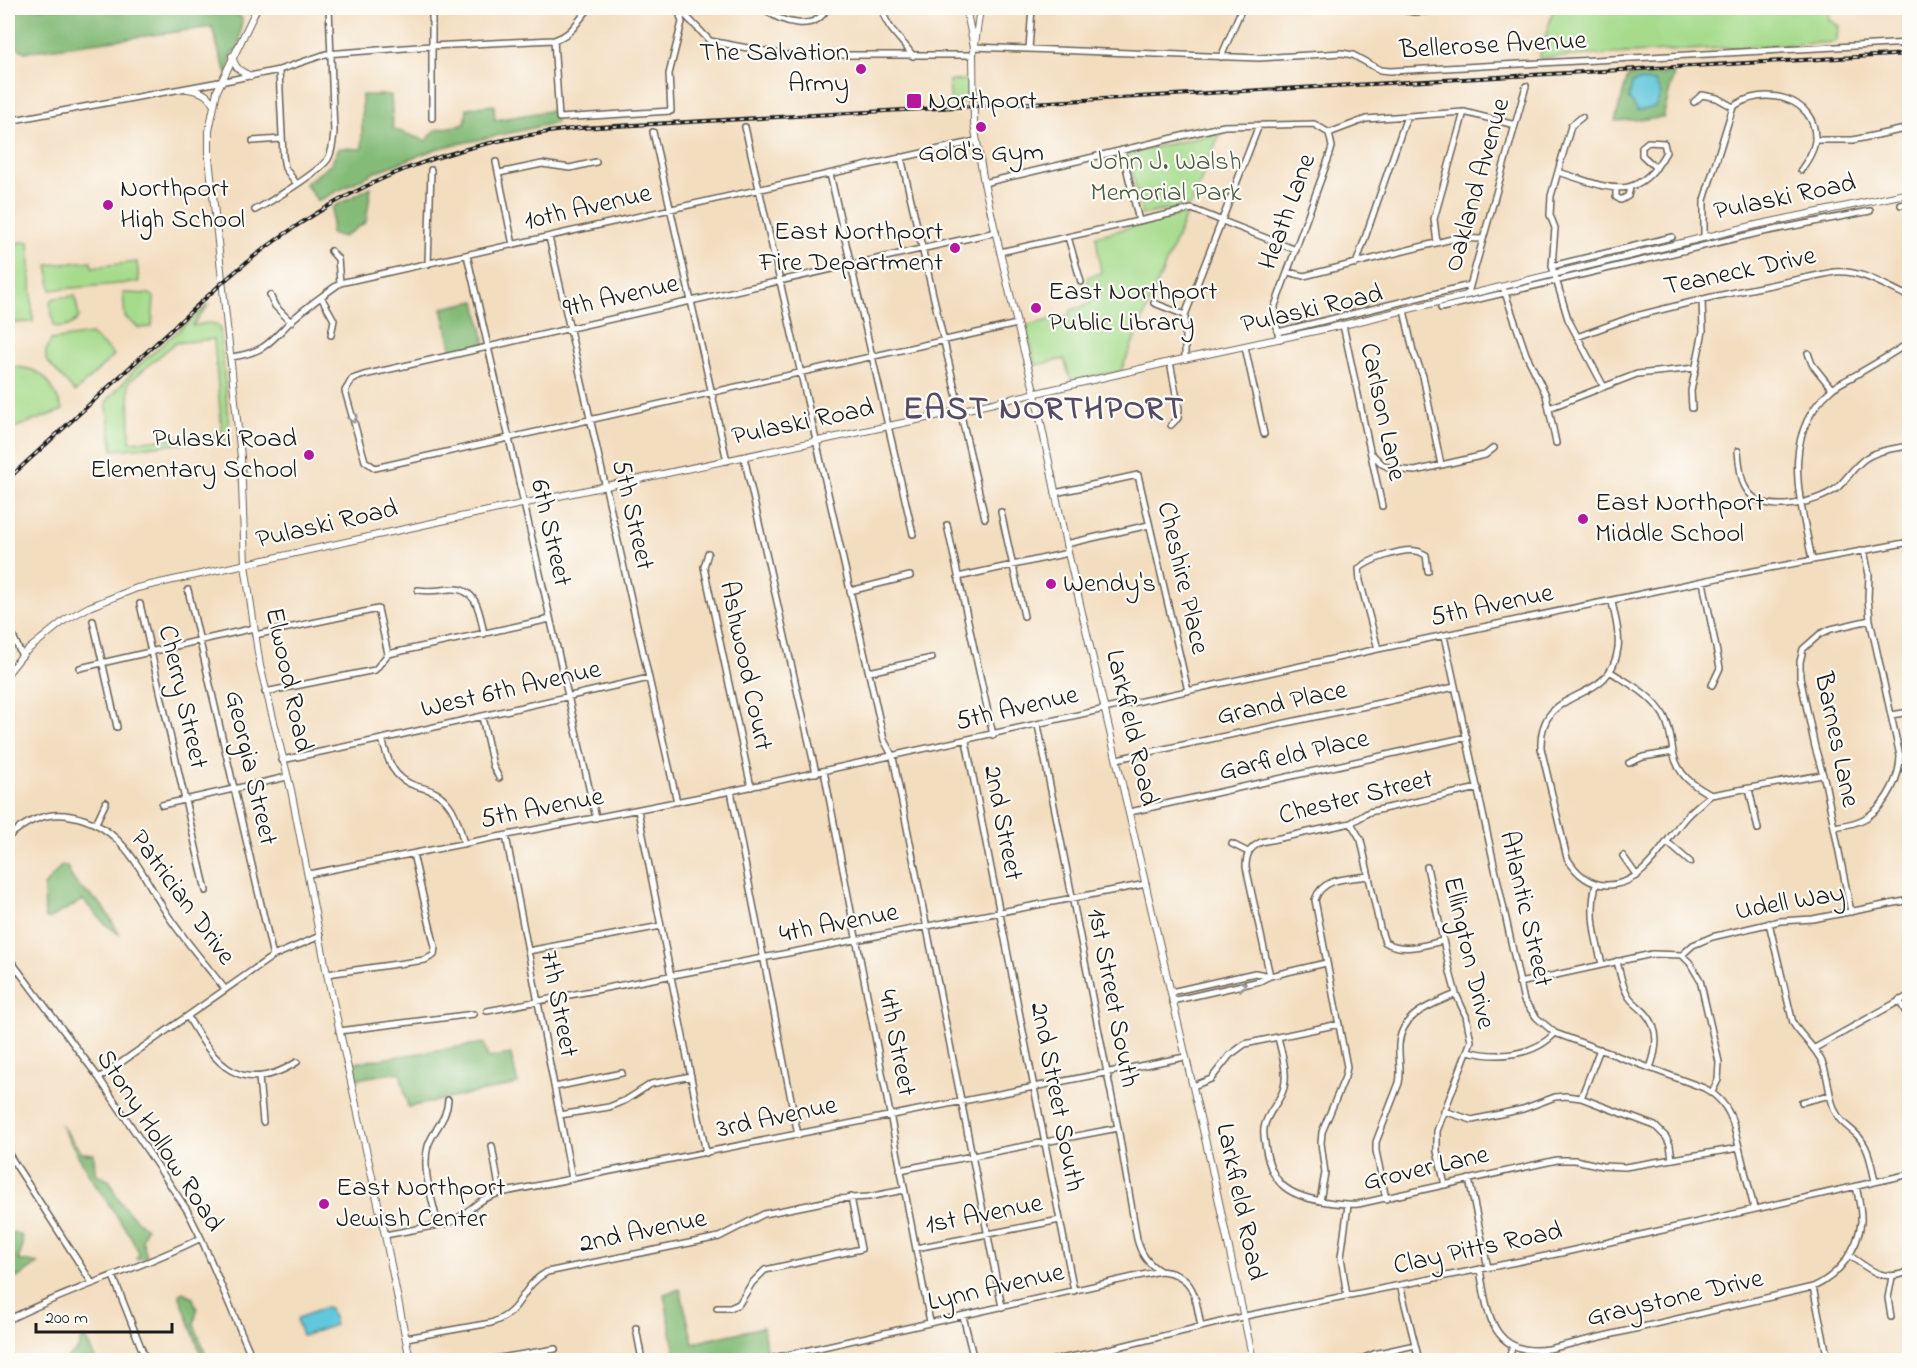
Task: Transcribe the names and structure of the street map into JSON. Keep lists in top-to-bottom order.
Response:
{
  "streets": {
    "main road": ["Pulaski Road", "Elwood Road", "Larkfield Road"],
    "street": [
      "Bellerose Avenue",
      "Oakland Avenue",
      "10th Avenue",
      "Heath Lane",
      "Teaneck Drive",
      "9th Avenue",
      "Carlson Lane",
      "5th Street",
      "6th Street",
      "Cheshire Place",
      "5th Avenue",
      "Ashwood Court",
      "West 6th Avenue",
      "Cherry Street",
      "Grand Place",
      "Barnes Lane",
      "Garfield Place",
      "Georgia Street",
      "Chester Street",
      "2nd Street",
      "Patrician Drive",
      "Udell Way",
      "Atlantic Street",
      "4th Avenue",
      "Ellington Drive",
      "1st Street South",
      "7th Street",
      "4th Street",
      "2nd Street South",
      "3rd Avenue",
      "Stony Hollow Road",
      "Grover Lane",
      "1st Avenue",
      "2nd Avenue",
      "Clay Pitts Road",
      "Lynn Avenue",
      "Graystone Drive"
    ]
  },
  "crossings": [
    ["Oakland Avenue", "Pulaski Road"],
    ["Pulaski Road", "Heath Lane"],
    ["Pulaski Road", "Carlson Lane"],
    ["Pulaski Road", "5th Street"],
    ["Pulaski Road", "6th Street"],
    ["Pulaski Road", "Elwood Road"],
    ["Pulaski Road", "Larkfield Road"],
    ["10th Avenue", "5th Street"],
    ["10th Avenue", "6th Street"],
    ["10th Avenue", "Elwood Road"],
    ["10th Avenue", "Larkfield Road"],
    ["9th Avenue", "5th Street"],
    ["9th Avenue", "6th Street"],
    ["9th Avenue", "Larkfield Road"],
    ["5th Street", "5th Avenue"],
    ["5th Street", "West 6th Avenue"],
    ["6th Street", "5th Avenue"],
    ["6th Street", "West 6th Avenue"],
    ["Cheshire Place", "5th Avenue"],
    ["Cheshire Place", "Larkfield Road"],
    ["5th Avenue", "Ashwood Court"],
    ["5th Avenue", "Elwood Road"],
    ["5th Avenue", "Larkfield Road"],
    ["5th Avenue", "2nd Street"],
    ["5th Avenue", "Atlantic Street"],
    ["5th Avenue", "1st Street South"],
    ["5th Avenue", "7th Street"],
    ["5th Avenue", "4th Street"],
    ["Elwood Road", "West 6th Avenue"],
    ["Elwood Road", "3rd Avenue"],
    ["Elwood Road", "2nd Avenue"],
    ["Grand Place", "Larkfield Road"],
    ["Grand Place", "Atlantic Street"],
    ["Larkfield Road", "Garfield Place"],
    ["Larkfield Road", "4th Avenue"],
    ["Larkfield Road", "3rd Avenue"],
    ["Larkfield Road", "Clay Pitts Road"],
    ["Barnes Lane", "Udell Way"],
    ["Garfield Place", "Atlantic Street"],
    ["Chester Street", "Atlantic Street"],
    ["2nd Street", "4th Avenue"],
    ["2nd Street", "2nd Street South"],
    ["4th Avenue", "1st Street South"],
    ["4th Avenue", "7th Street"],
    ["4th Avenue", "4th Street"],
    ["4th Avenue", "2nd Street South"],
    ["Ellington Drive", "Grover Lane"],
    ["1st Street South", "3rd Avenue"],
    ["1st Street South", "Lynn Avenue"],
    ["7th Street", "3rd Avenue"],
    ["4th Street", "3rd Avenue"],
    ["4th Street", "1st Avenue"],
    ["4th Street", "2nd Avenue"],
    ["4th Street", "Lynn Avenue"],
    ["2nd Street South", "3rd Avenue"],
    ["2nd Street South", "1st Avenue"],
    ["2nd Street South", "Lynn Avenue"],
    ["Clay Pitts Road", "Graystone Drive"]
  ],
  "districts": ["EAST NORTHPORT"],
  "parks": ["John J. Walsh Memorial Park"],
  "places": {
    "other": [
      "The Salvation Army",
      "Gold's Gym",
      "Northport High School",
      "East Northport Fire Department",
      "East Northport Public Library",
      "Pulaski Road Elementary School",
      "East Northport Middle School",
      "Wendy's",
      "East Northport Jewish Center"
    ],
    "transit": ["Northport"]
  },
  "scale_bar": "200 m"
}
